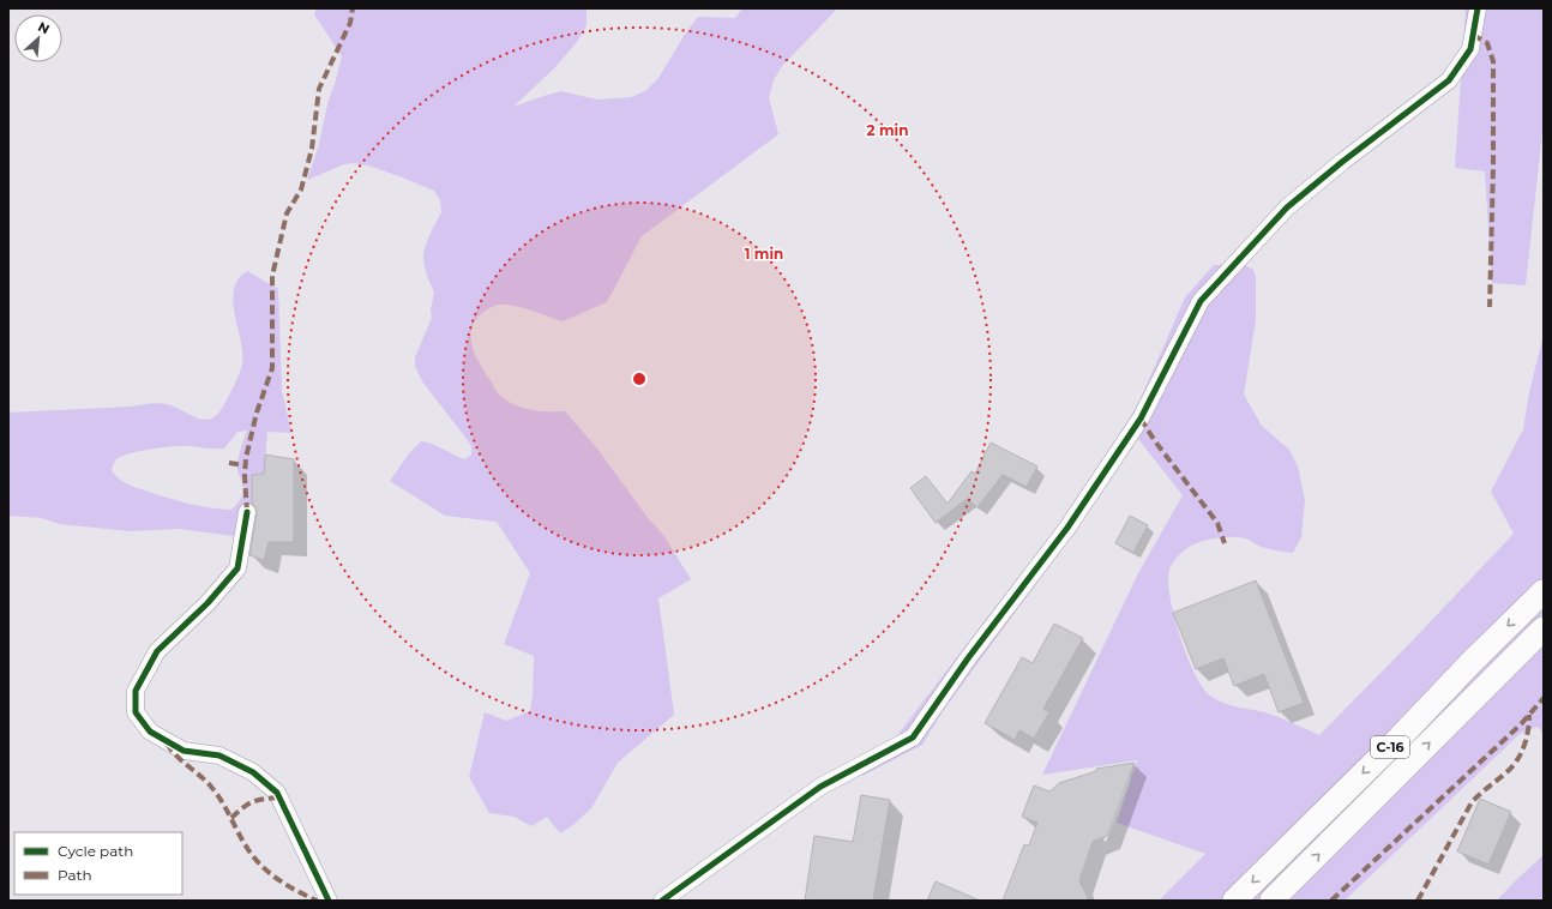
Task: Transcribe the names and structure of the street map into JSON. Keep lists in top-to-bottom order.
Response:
{
  "streets": {
    "highway": ["C-16"]
  },
  "legend": ["Cycle path", "Path"],
  "north": "top right",
  "rings": ["2 min", "1 min"]
}
